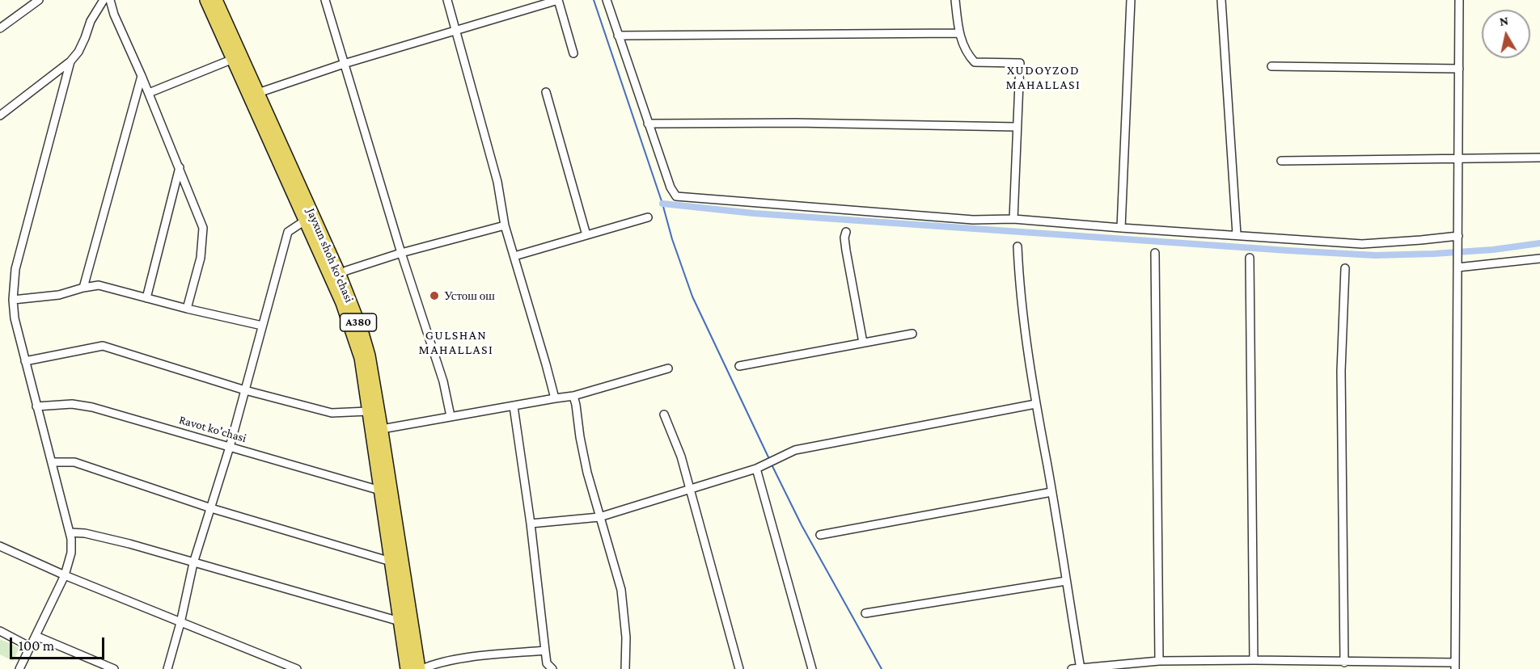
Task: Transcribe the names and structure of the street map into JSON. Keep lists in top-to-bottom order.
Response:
{
  "streets": {
    "highway": ["Jayxun shoh ko'chasi", "A380"],
    "street": ["Ravot ko'chasi"]
  },
  "crossings": [
    ["Jayxun shoh ko'chasi", "Ravot ko'chasi"]
  ],
  "districts": ["XUDOYZOD MAHALLASI", "GULSHAN MAHALLASI"],
  "places": ["Устош ош"],
  "scale_bar": "100 m",
  "north": "top"
}
